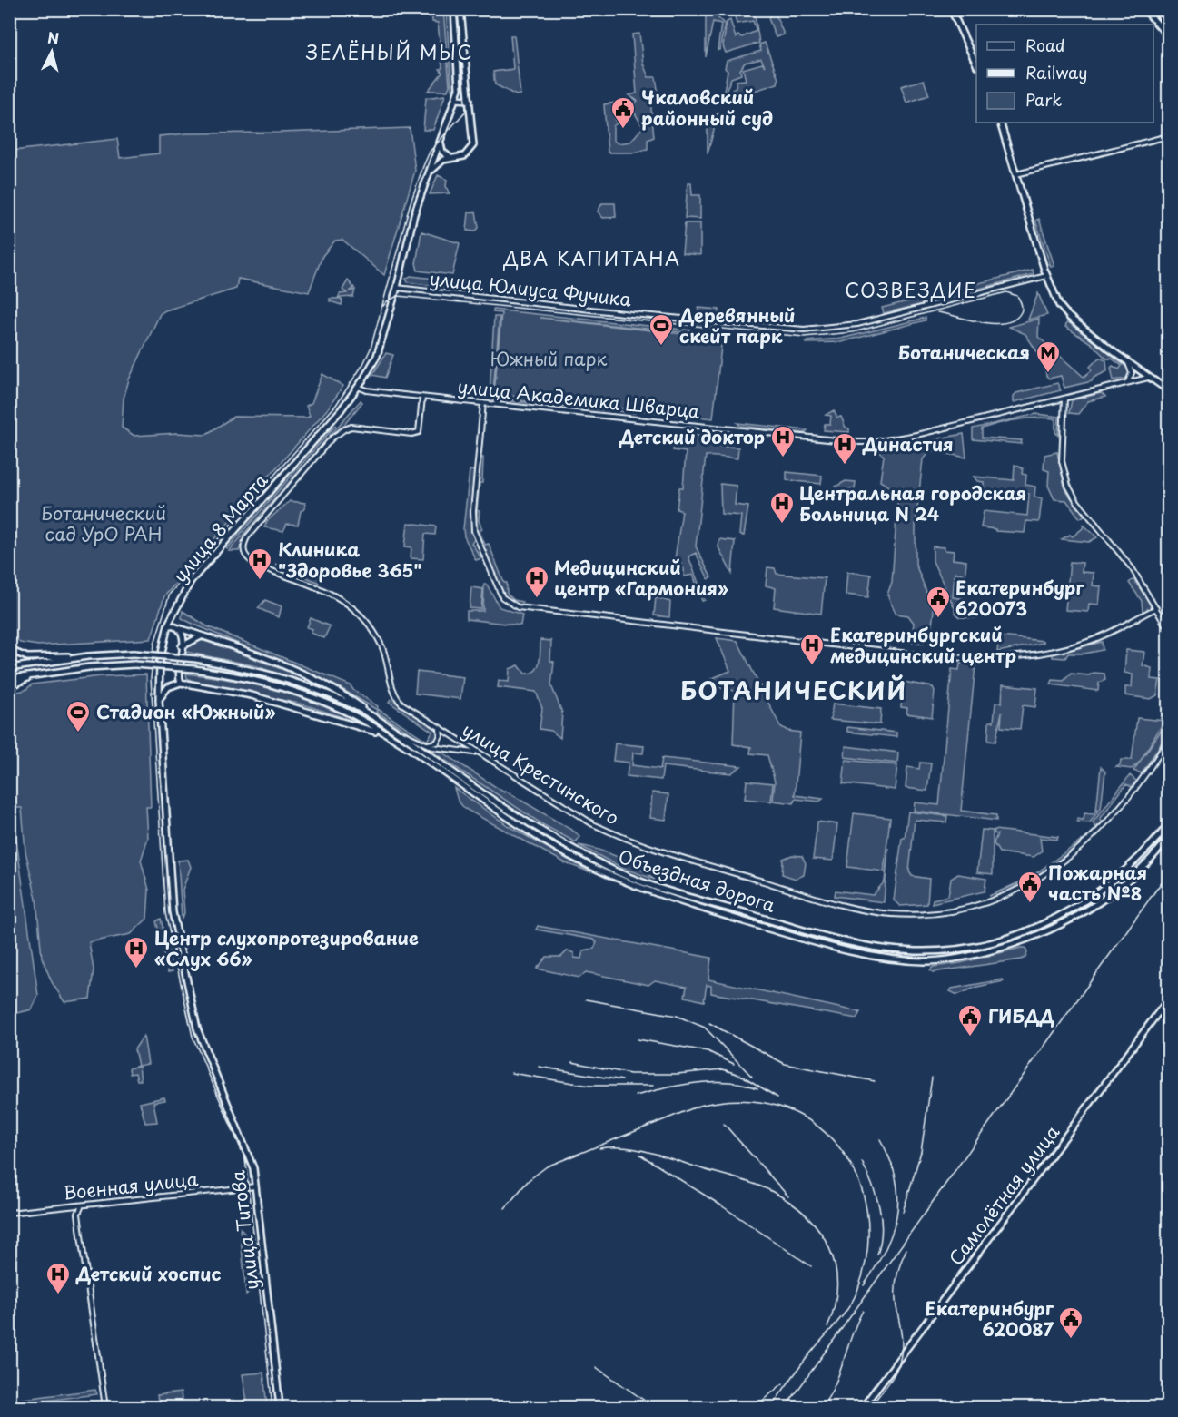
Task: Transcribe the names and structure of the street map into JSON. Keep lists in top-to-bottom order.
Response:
{
  "streets": {
    "main road": [
      "улица 8 Марта",
      "Объездная дорога",
      "Самолётная улица",
      "улица Титова"
    ],
    "street": [
      "улица Юлиуса Фучика",
      "улица Академика Шварца",
      "улица Крестинского",
      "Военная улица"
    ]
  },
  "crossings": [
    ["улица Юлиуса Фучика", "улица 8 Марта"],
    ["улица Академика Шварца", "улица 8 Марта"],
    ["улица Академика Шварца", "улица Крестинского"],
    ["улица 8 Марта", "улица Титова"],
    ["Военная улица", "улица Титова"]
  ],
  "districts": [
    "ЗЕЛЁНЫЙ МЫС",
    "ДВА КАПИТАНА",
    "СОЗВЕЗДИЕ",
    "БОТАНИЧЕСКИЙ"
  ],
  "parks": ["Южный парк", "Ботанический сад УрО РАН"],
  "places": {
    "public building": [
      "Чкаловский районный суд",
      "Екатеринбург 620073",
      "Пожарная часть №8",
      "ГИБДД",
      "Екатеринбург 620087"
    ],
    "sports": ["Деревянный скейт парк", "Стадион «Южный»"],
    "metro station": ["Ботаническая"],
    "hospital": [
      "Детский доктор",
      "Династия",
      "Центральная городская Больница N 24",
      "Клиника \"Здоровье 365\"",
      "Медицинский центр «Гармония»",
      "Екатеринбургский медицинский центр",
      "Центр слухопротезирование «Слух 66»",
      "Детский хоспис"
    ]
  },
  "legend": ["Road", "Railway", "Park"],
  "north": "top"
}
